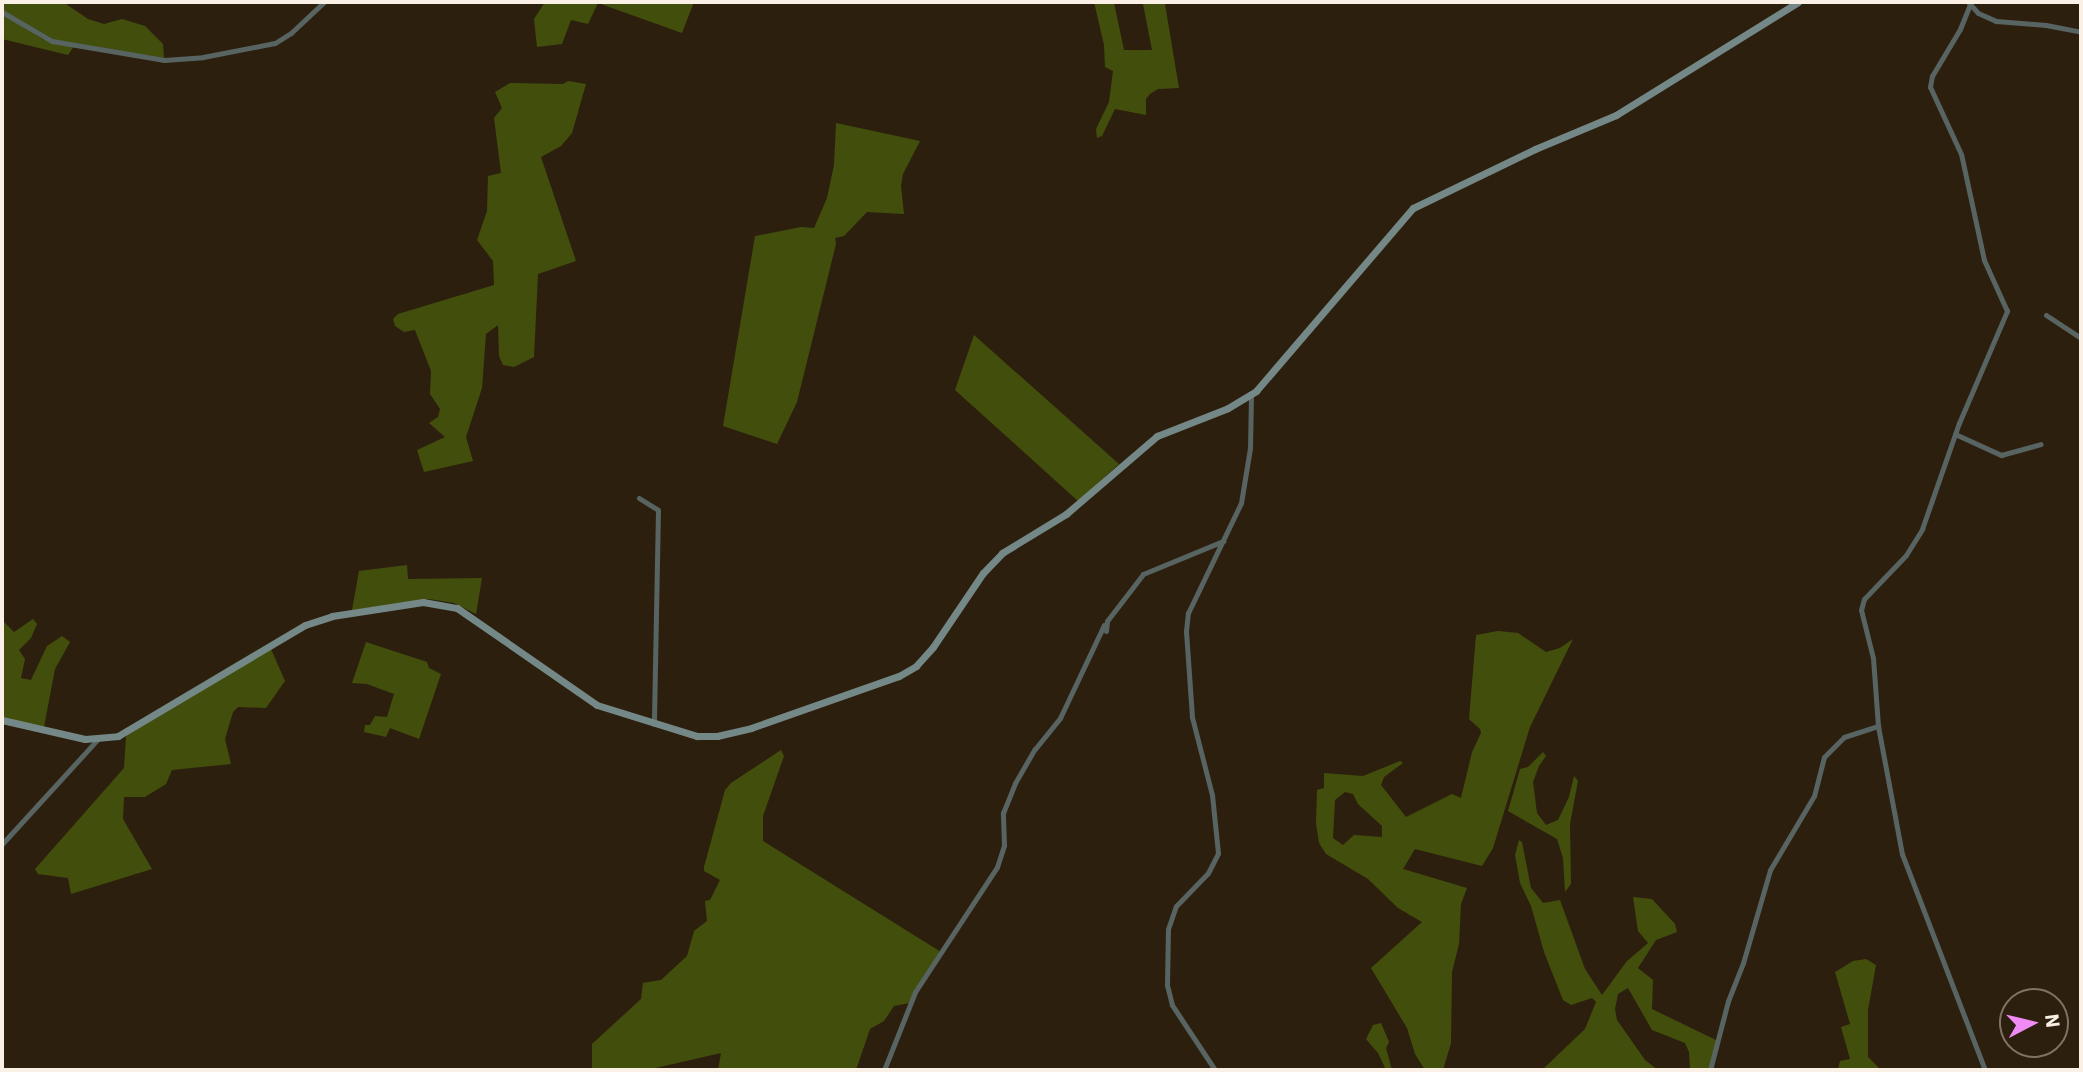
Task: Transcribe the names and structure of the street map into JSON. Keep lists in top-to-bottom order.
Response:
{
  "north": "right"
}
